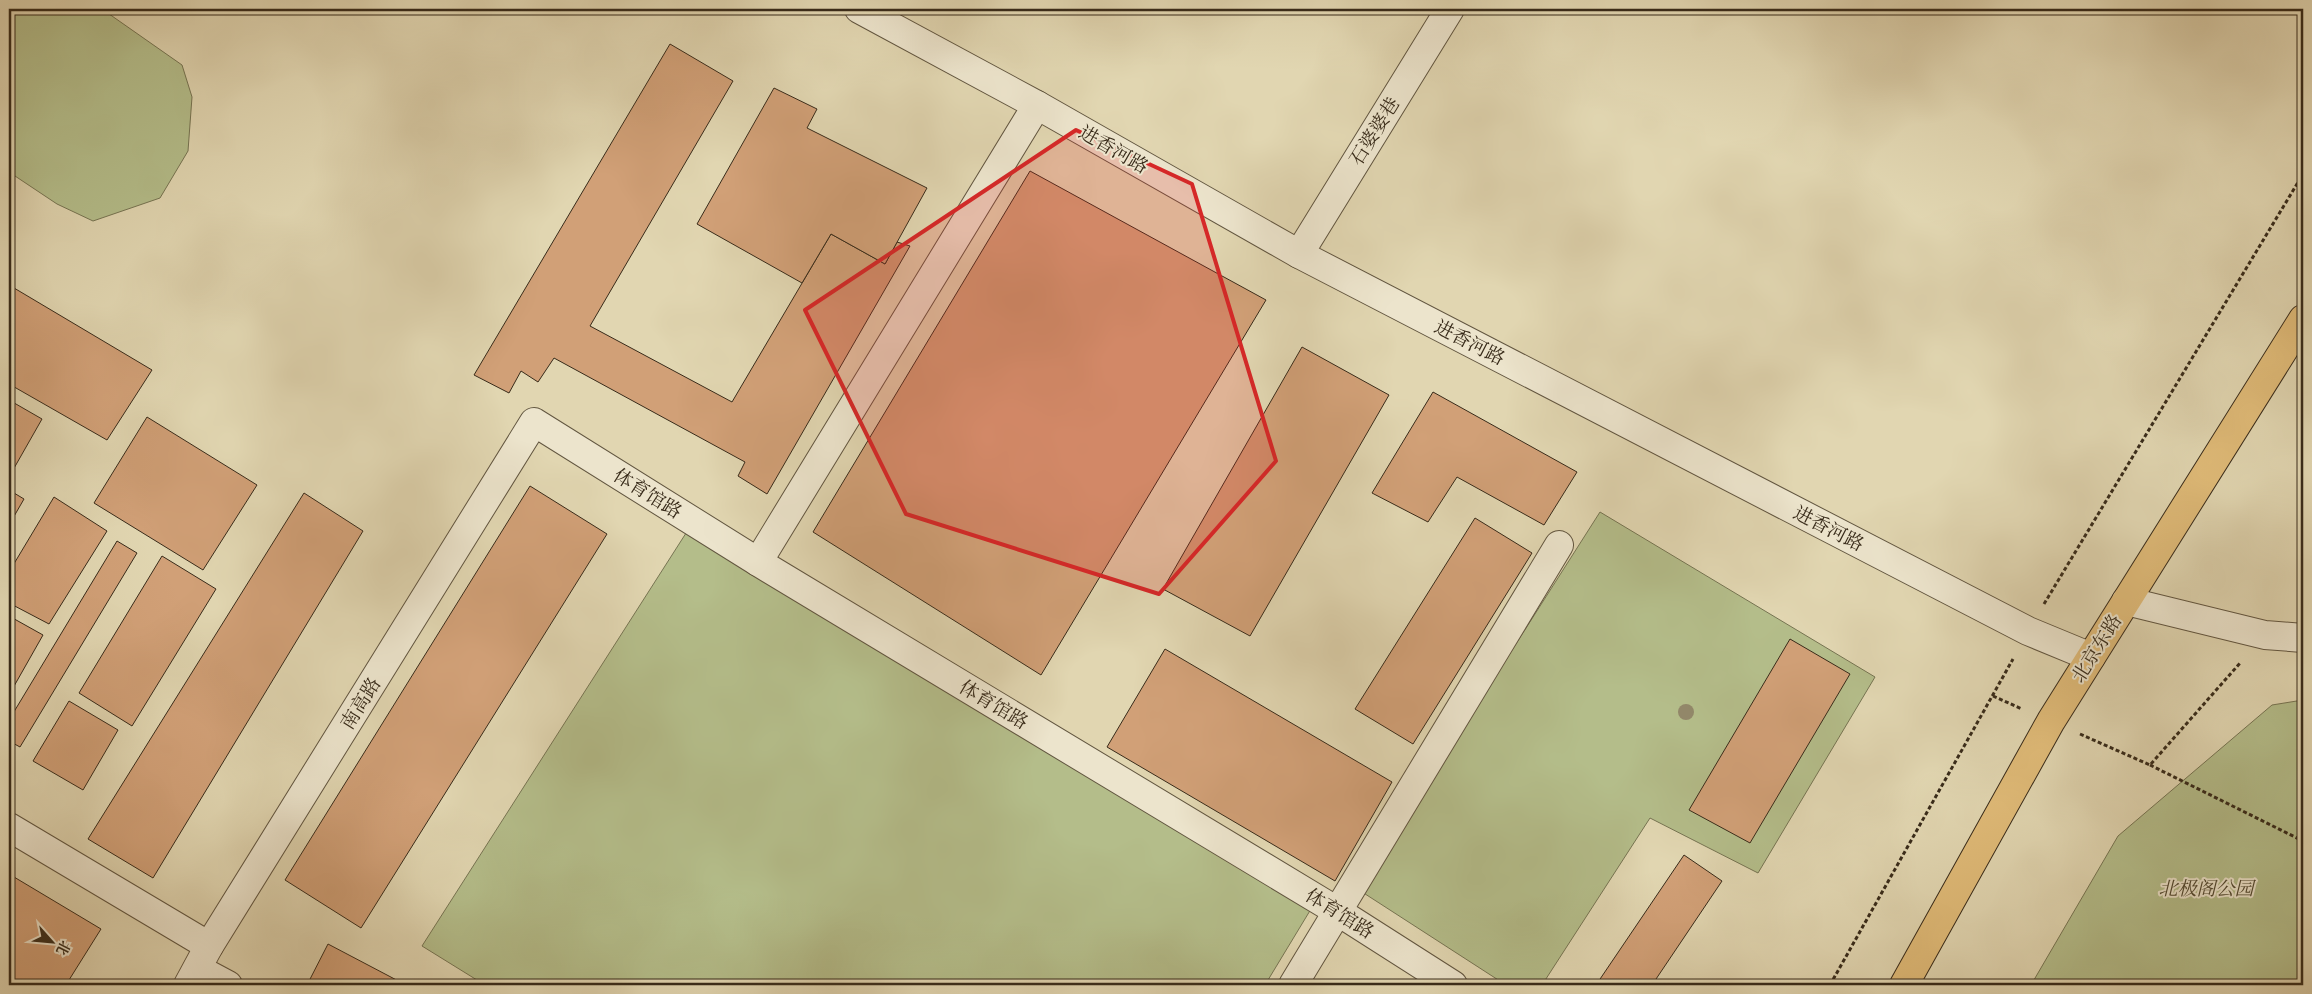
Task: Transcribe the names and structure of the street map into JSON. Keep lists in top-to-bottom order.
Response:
{
  "streets": {
    "main road": ["北京东路"],
    "street": [
      "石婆婆巷",
      "进香河路",
      "体育馆路",
      "南高路"
    ]
  },
  "crossings": [
    ["石婆婆巷", "进香河路"],
    ["进香河路", "北京东路"],
    ["体育馆路", "南高路"]
  ],
  "parks": ["北极阁公园"],
  "north": "bottom right"
}
